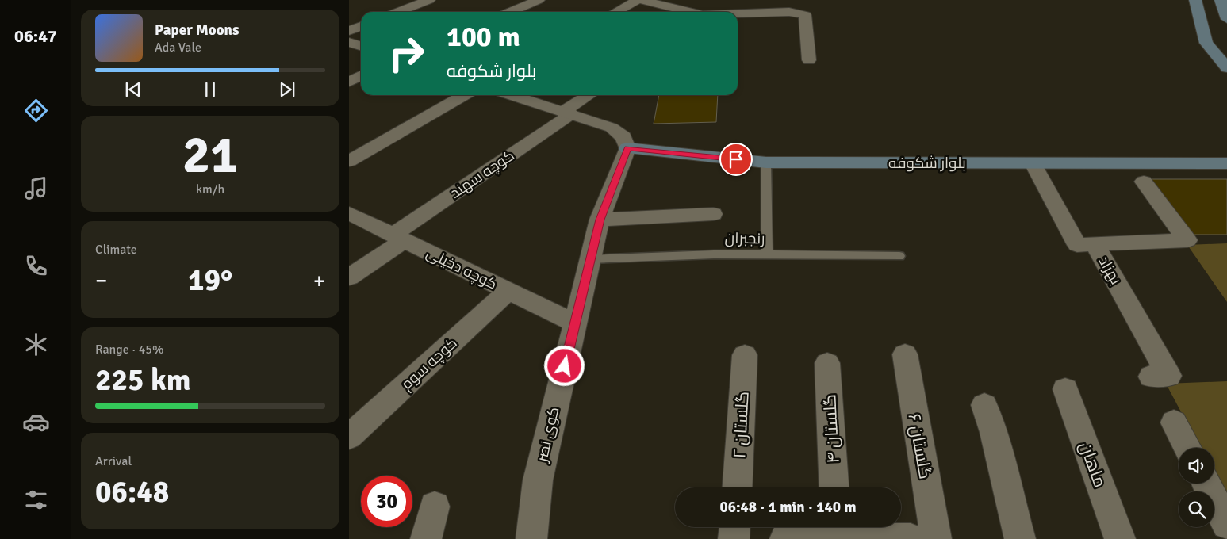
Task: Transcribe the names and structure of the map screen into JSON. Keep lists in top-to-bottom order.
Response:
{
  "streets": {
    "main road": ["بلوار شکوفه"],
    "street": [
      "کوچه سهند",
      "کوچه دخیلی",
      "بهزاد",
      "کوچه سوم",
      "گلستان ۲",
      "گلستان ۴",
      "کوی نصر",
      "گلستان ۶",
      "ماهان"
    ],
    "lane": ["رنجبران"]
  },
  "crossings": [
    ["بلوار شکوفه", "بهزاد"],
    ["بلوار شکوفه", "کوی نصر"],
    ["کوچه سهند", "کوچه دخیلی"],
    ["رنجبران", "کوی نصر"],
    ["کوچه دخیلی", "کوچه سوم"],
    ["کوچه دخیلی", "کوی نصر"]
  ],
  "page": {
    "tabs": "06:47",
    "turn": ["100 m", "بلوار شکوفه"],
    "song": ["Paper Moons", "Ada Vale"],
    "tile": [
      ["21", "km/h"],
      "Climate",
      ["Range · 45%", "225 km"],
      ["Arrival", "06:48"]
    ],
    "heat": ["−", "19°", "+"],
    "limit": "30",
    "trip": "06:48 · 1 min · 140 m"
  }
}
